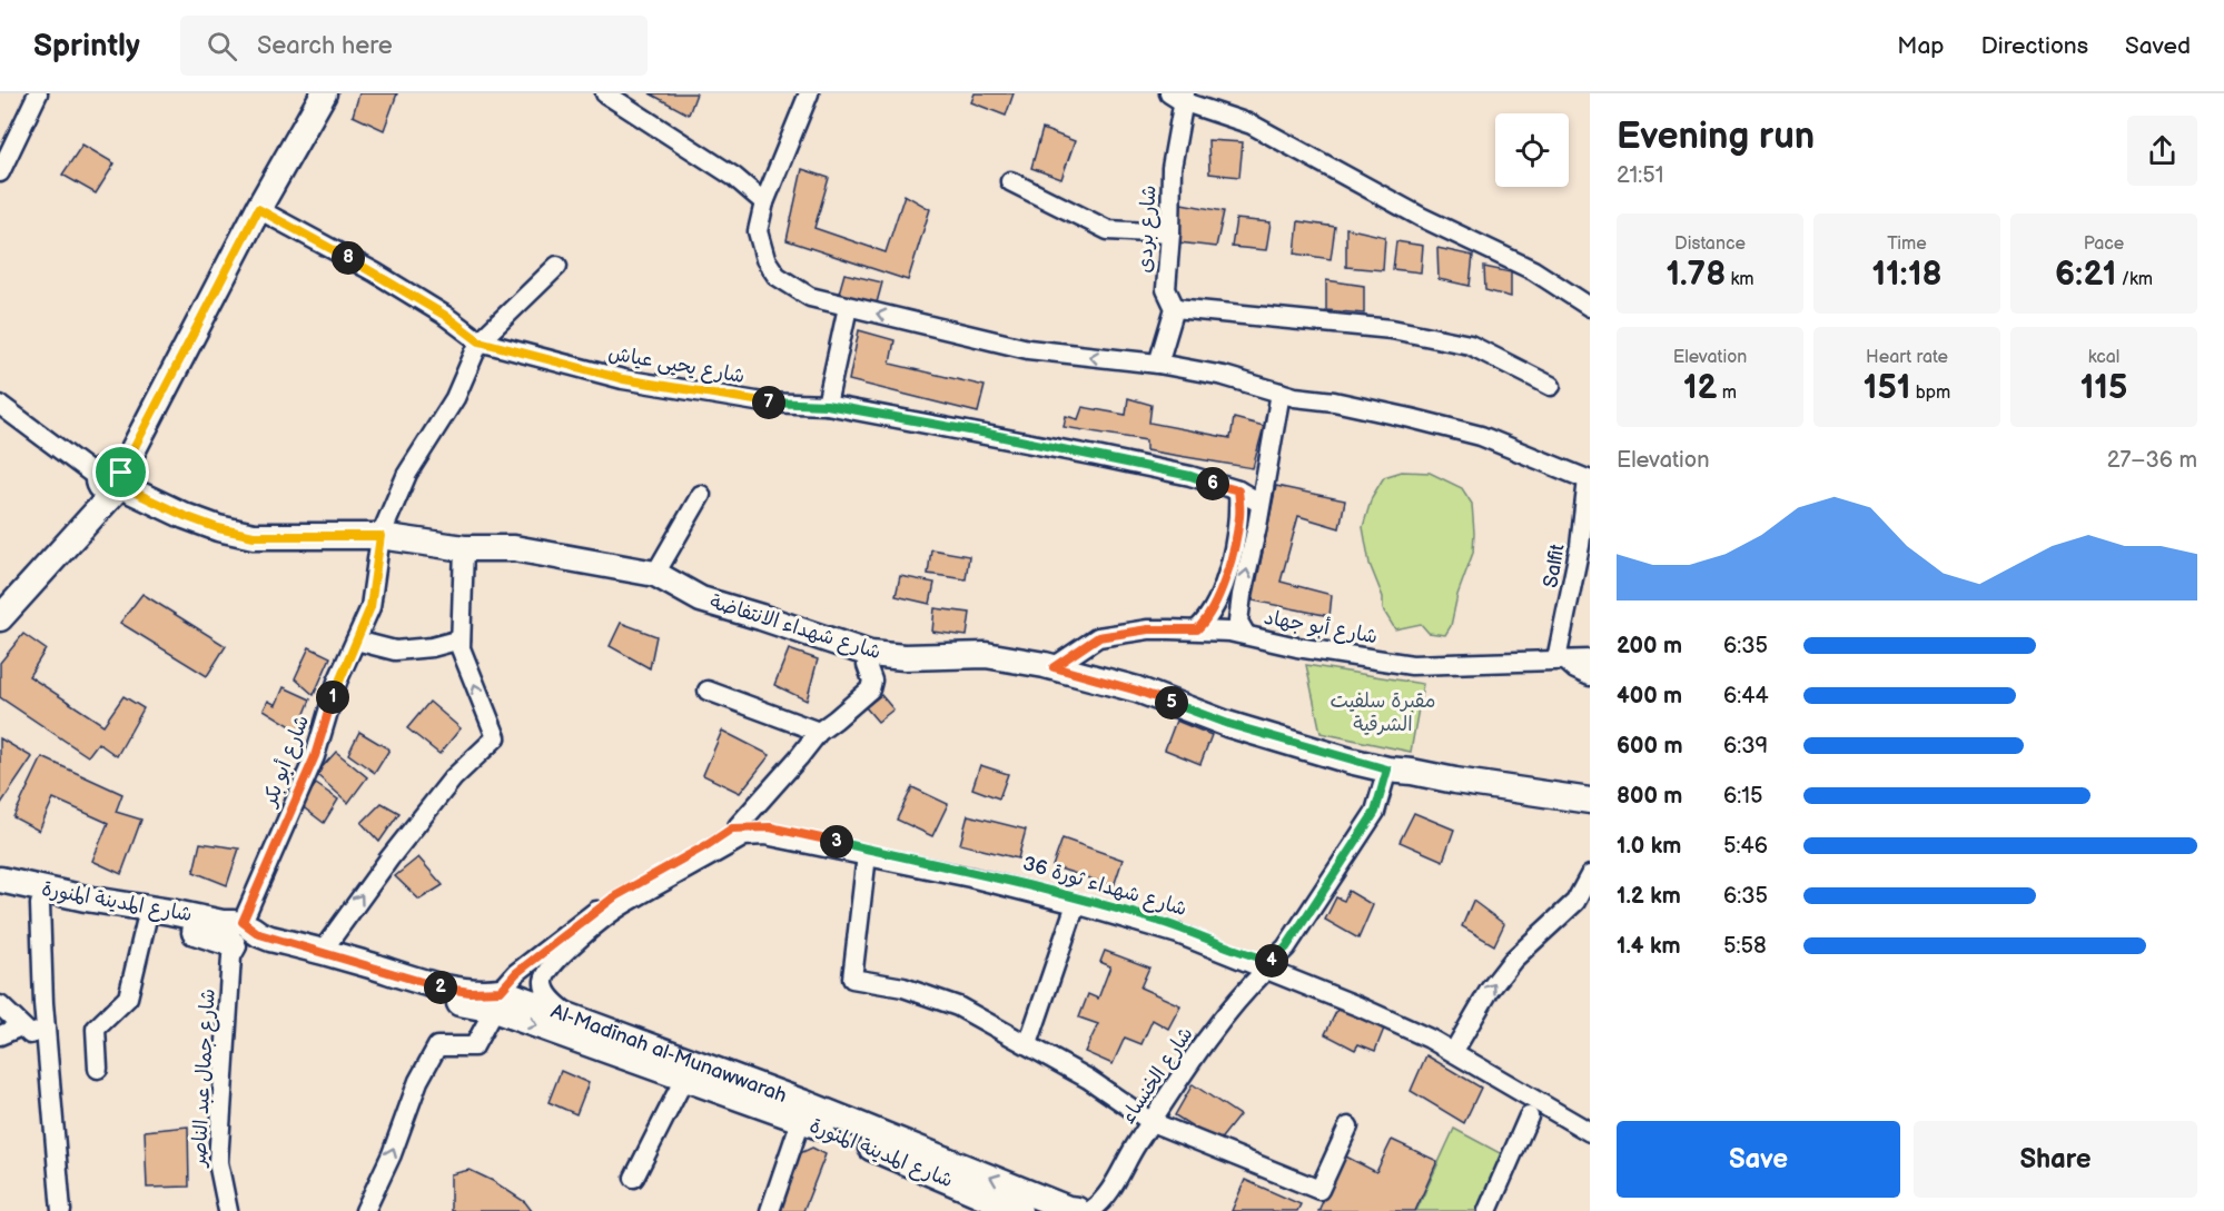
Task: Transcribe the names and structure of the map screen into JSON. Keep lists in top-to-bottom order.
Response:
{
  "streets": {
    "main road": ["شارع شهداء الانتفاضة", "شارع المدينة المنورة", "Al-Madīnah al-Munawwarah"],
    "street": [
      "شارع بردى",
      "شارع يحيى عياش",
      "Salfit",
      "شارع أبو جهاد",
      "شارع أبو بكر",
      "شارع شهداء ثورة 36",
      "شارع الخنساء",
      "شارع جمال عبد الناصر"
    ]
  },
  "crossings": [
    ["شارع يحيى عياش", "شارع أبو بكر"],
    ["Salfit", "شارع أبو جهاد"],
    ["شارع شهداء الانتفاضة", "شارع أبو جهاد"],
    ["شارع شهداء الانتفاضة", "شارع أبو بكر"],
    ["شارع شهداء الانتفاضة", "شارع الخنساء"],
    ["شارع أبو بكر", "شارع المدينة المنورة"],
    ["شارع أبو بكر", "Al-Madīnah al-Munawwarah"],
    ["شارع أبو بكر", "شارع جمال عبد الناصر"],
    ["شارع شهداء ثورة 36", "شارع الخنساء"],
    ["شارع المدينة المنورة", "Al-Madīnah al-Munawwarah"],
    ["شارع المدينة المنورة", "شارع جمال عبد الناصر"],
    ["Al-Madīnah al-Munawwarah", "شارع الخنساء"],
    ["Al-Madīnah al-Munawwarah", "شارع جمال عبد الناصر"]
  ],
  "one_way": ["Al-Madīnah al-Munawwarah"],
  "parks": ["مقبرة سلفيت الشرقية"],
  "page": {
    "header": "Sprintly",
    "search": "Search here",
    "nav": ["Map", "Directions", "Saved"],
    "heading": ["Evening run", "21:51"],
    "stats": [
      ["Distance", "1.78 km"],
      ["Time", "11:18"],
      ["Pace", "6:21 /km"],
      ["Elevation", "12 m"],
      ["Heart rate", "151 bpm"],
      ["kcal", "115"]
    ],
    "pins": [
      "8",
      "7",
      "6",
      "1",
      "5",
      "3",
      "4",
      "2"
    ],
    "chart": ["Elevation", "27–36 m"],
    "list": [
      {
        "name": "200 m",
        "note": "6:35"
      },
      {
        "name": "400 m",
        "note": "6:44"
      },
      {
        "name": "600 m",
        "note": "6:39"
      },
      {
        "name": "800 m",
        "note": "6:15"
      },
      {
        "name": "1.0 km",
        "note": "5:46"
      },
      {
        "name": "1.2 km",
        "note": "6:35"
      },
      {
        "name": "1.4 km",
        "note": "5:58"
      }
    ],
    "buttons": ["Save", "Share"]
  }
}
